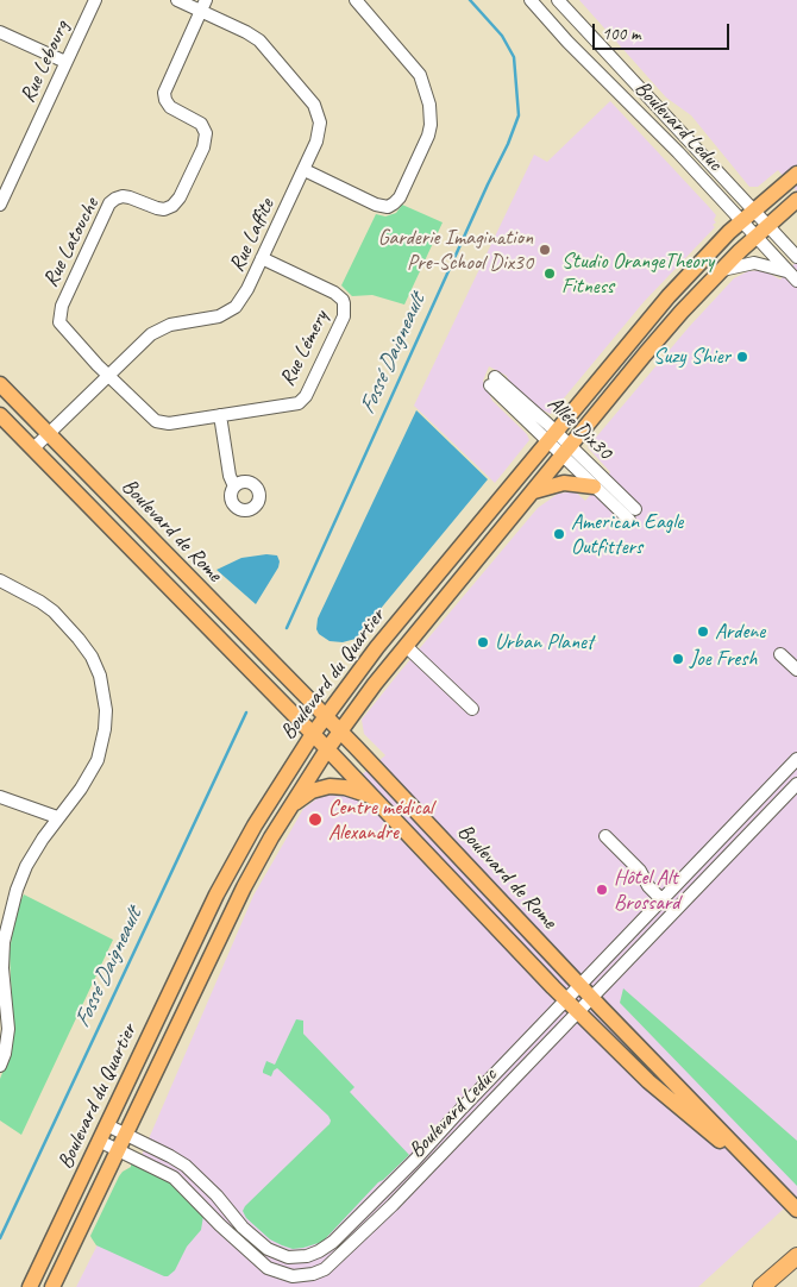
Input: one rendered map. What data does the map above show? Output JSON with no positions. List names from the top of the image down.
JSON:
{
  "streets": {
    "main road": ["Boulevard de Rome", "Boulevard du Quartier"],
    "street": [
      "Rue Lebourg",
      "Boulevard Leduc",
      "Rue Laffite",
      "Rue Latouche",
      "Rue Lémery",
      "Allée Dix30"
    ]
  },
  "crossings": [
    ["Boulevard Leduc", "Boulevard de Rome"],
    ["Boulevard Leduc", "Boulevard du Quartier"],
    ["Rue Laffite", "Rue Latouche"],
    ["Rue Laffite", "Rue Lémery"],
    ["Rue Laffite", "Boulevard de Rome"],
    ["Rue Latouche", "Rue Lémery"],
    ["Allée Dix30", "Boulevard du Quartier"],
    ["Boulevard de Rome", "Boulevard du Quartier"]
  ],
  "water": ["Fossé Daigneault"],
  "places": [
    "Garderie Imagination Pre-School Dix30",
    "Studio OrangeTheory Fitness",
    "Suzy Shier",
    "American Eagle Outfitters",
    "Ardene",
    "Urban Planet",
    "Joe Fresh",
    "Centre médical Alexandre",
    "Hôtel Alt Brossard"
  ],
  "scale_bar": "100 m"
}
